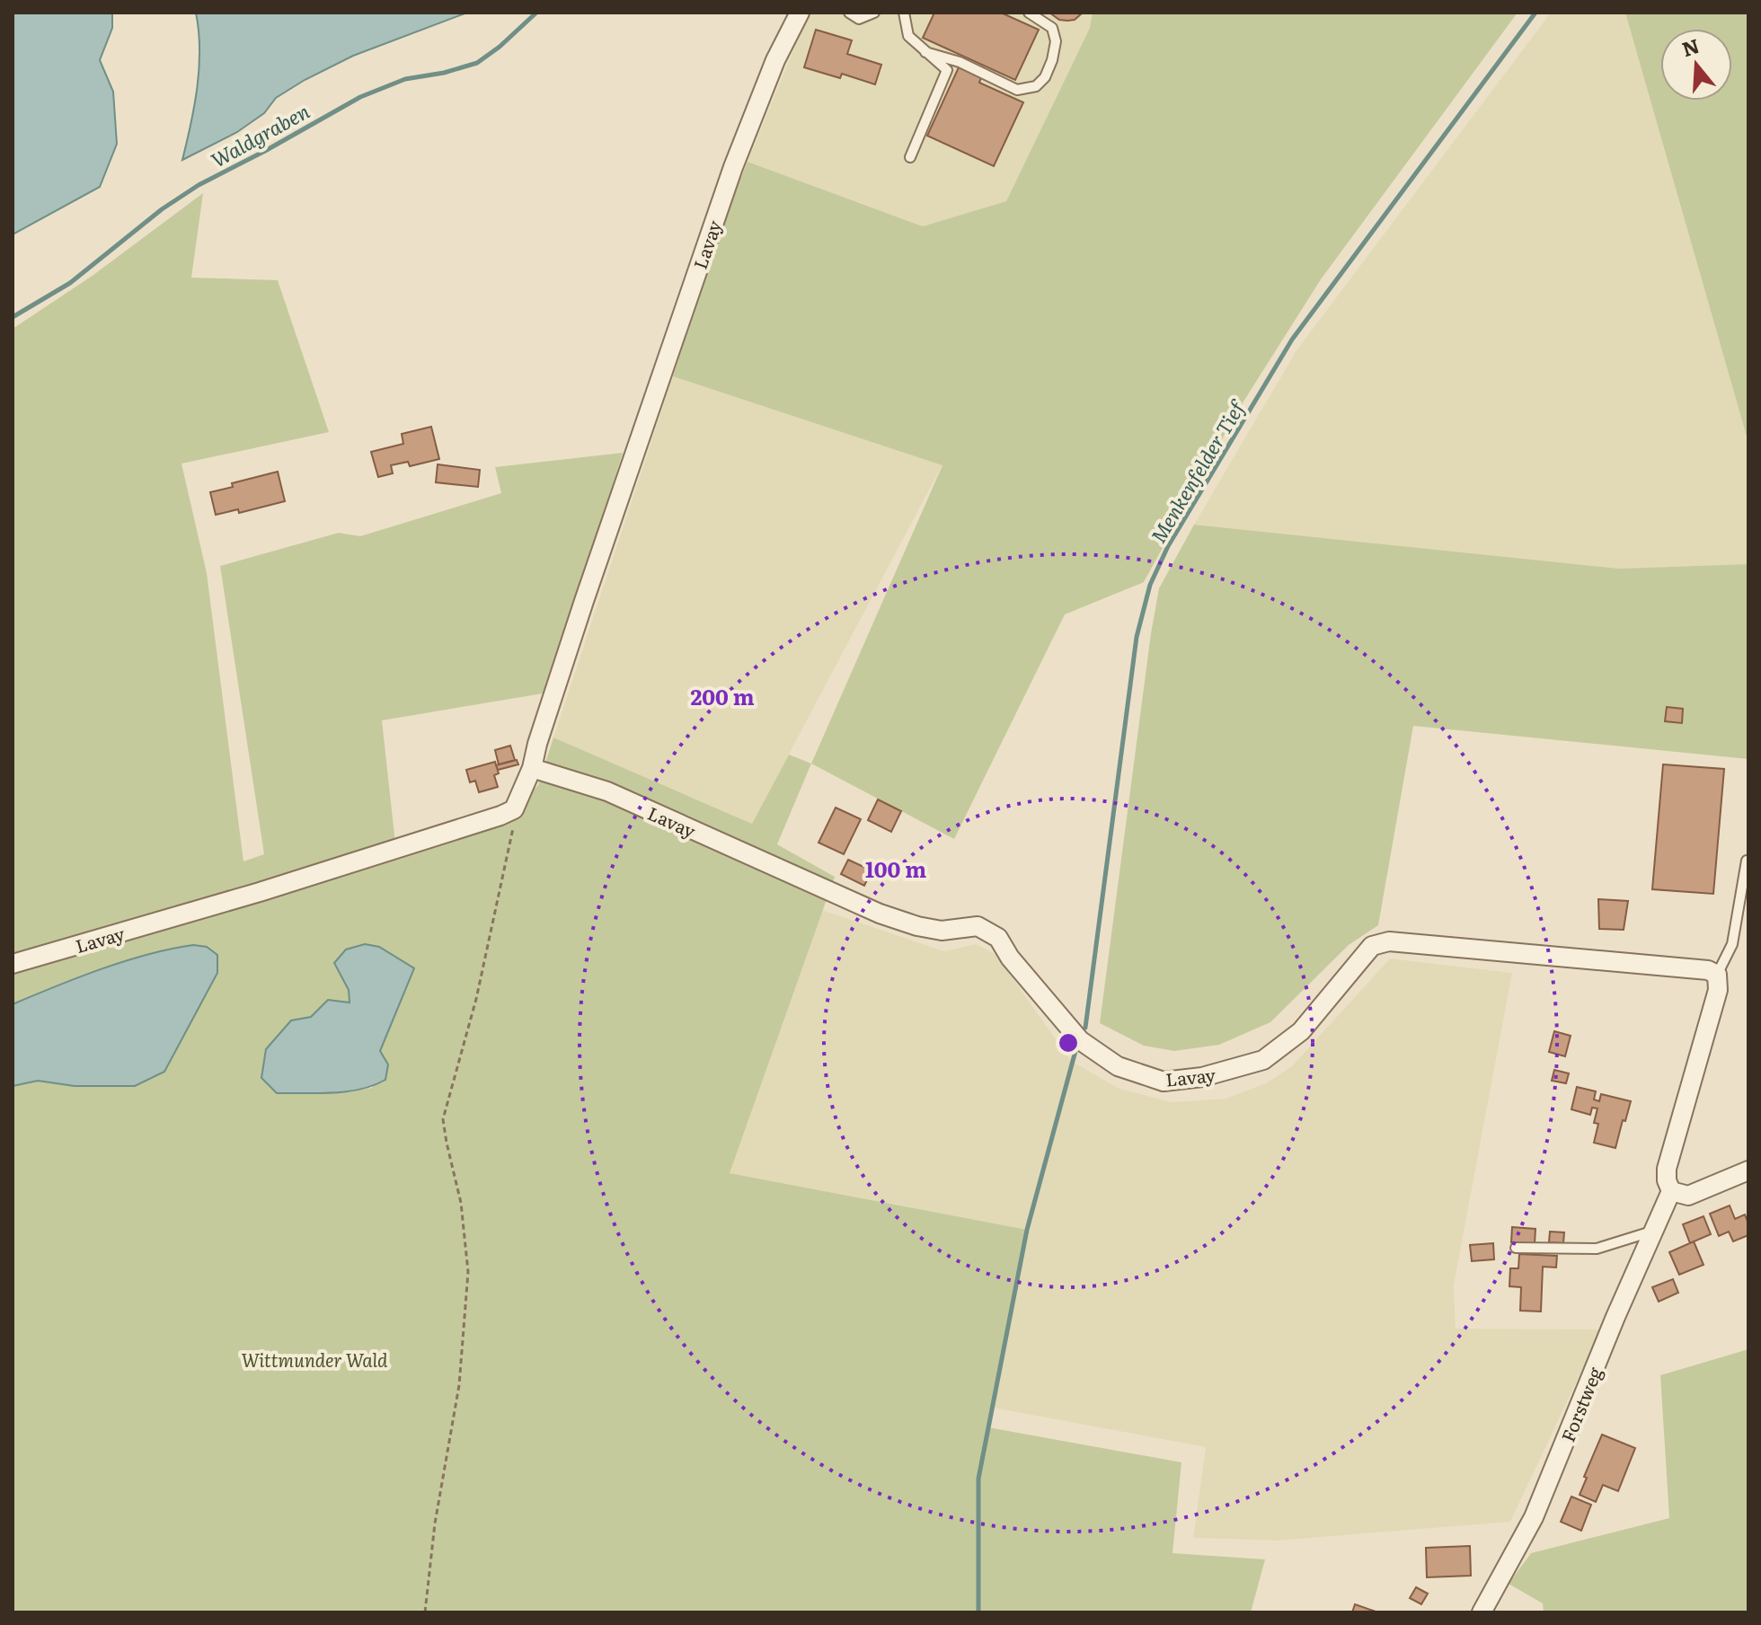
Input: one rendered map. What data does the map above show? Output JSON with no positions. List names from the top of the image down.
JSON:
{
  "streets": {
    "street": ["Lavay", "Forstweg"]
  },
  "crossings": [
    ["Lavay", "Forstweg"]
  ],
  "water": ["Waldgraben", "Menkenfelder Tief"],
  "parks": ["Wittmunder Wald"],
  "north": "top",
  "rings": ["200 m", "100 m"]
}
